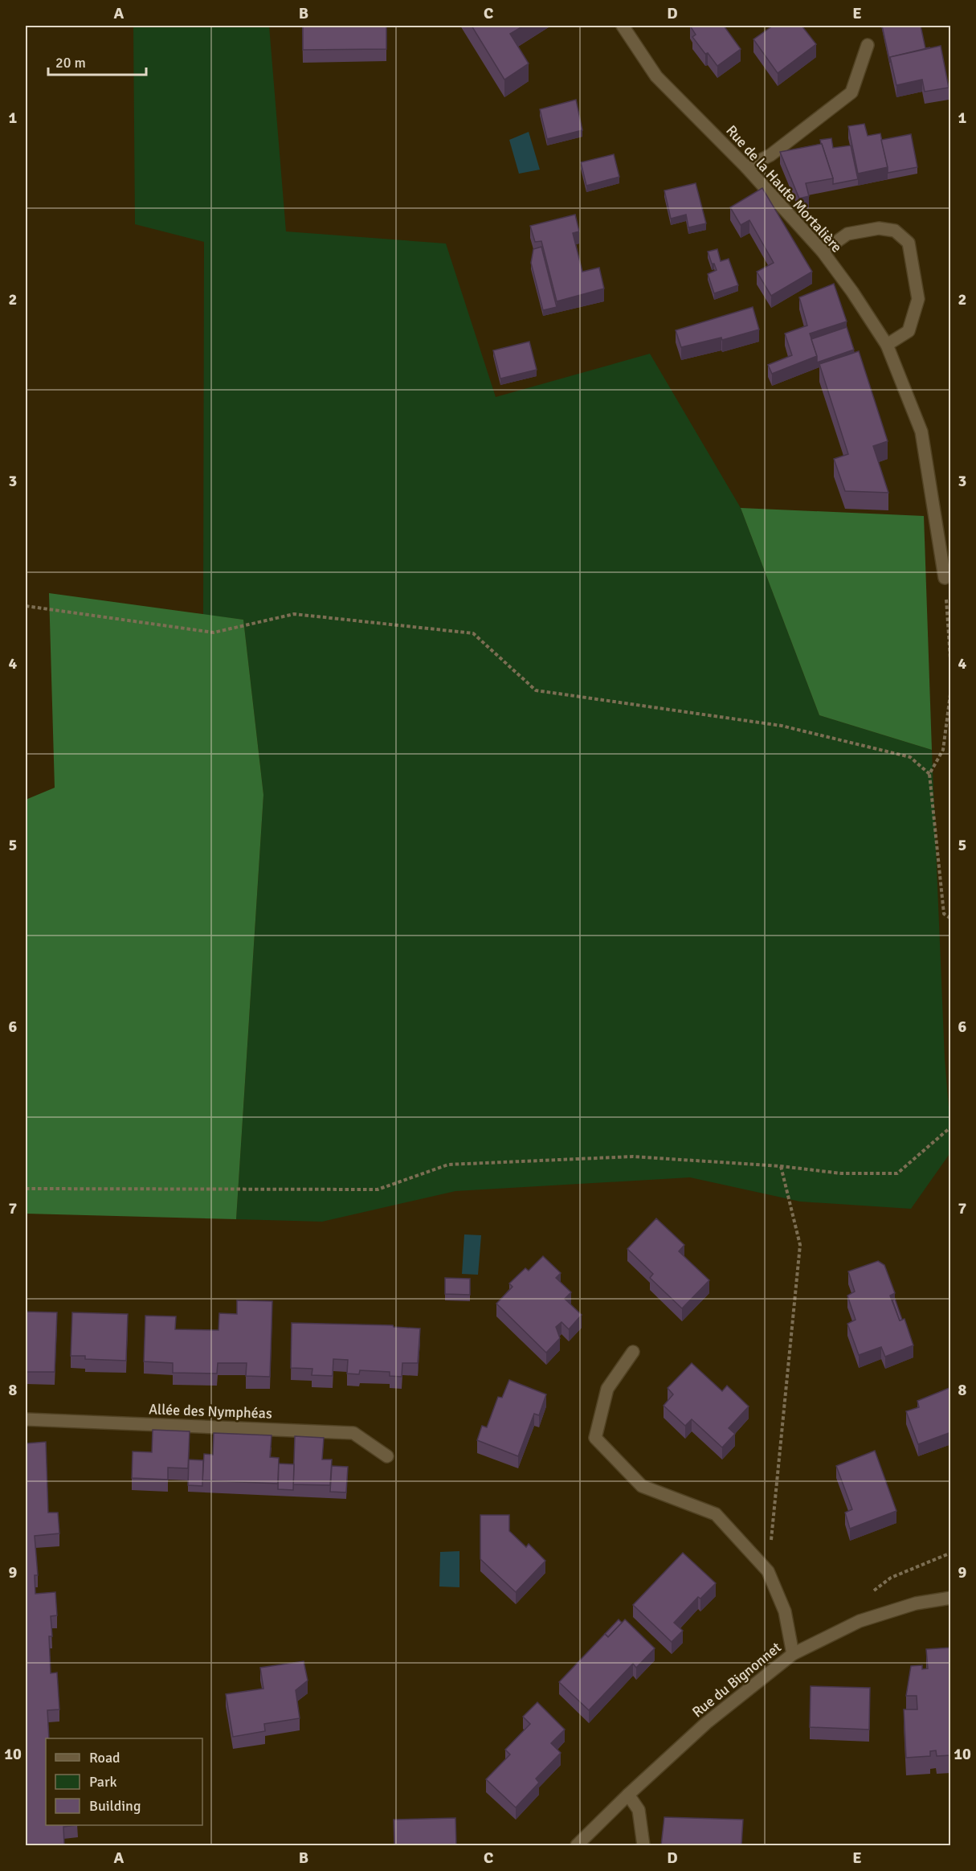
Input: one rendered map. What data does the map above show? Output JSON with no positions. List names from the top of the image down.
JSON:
{
  "streets": {
    "street": ["Rue de la Haute Mortalière", "Allée des Nymphéas", "Rue du Bignonnet"]
  },
  "legend": ["Road", "Park", "Building"],
  "scale_bar": "20 m",
  "grid": {
    "columns": [
      "A",
      "B",
      "C",
      "D",
      "E"
    ],
    "rows": [
      "1",
      "2",
      "3",
      "4",
      "5",
      "6",
      "7",
      "8",
      "9",
      "10"
    ]
  }
}
